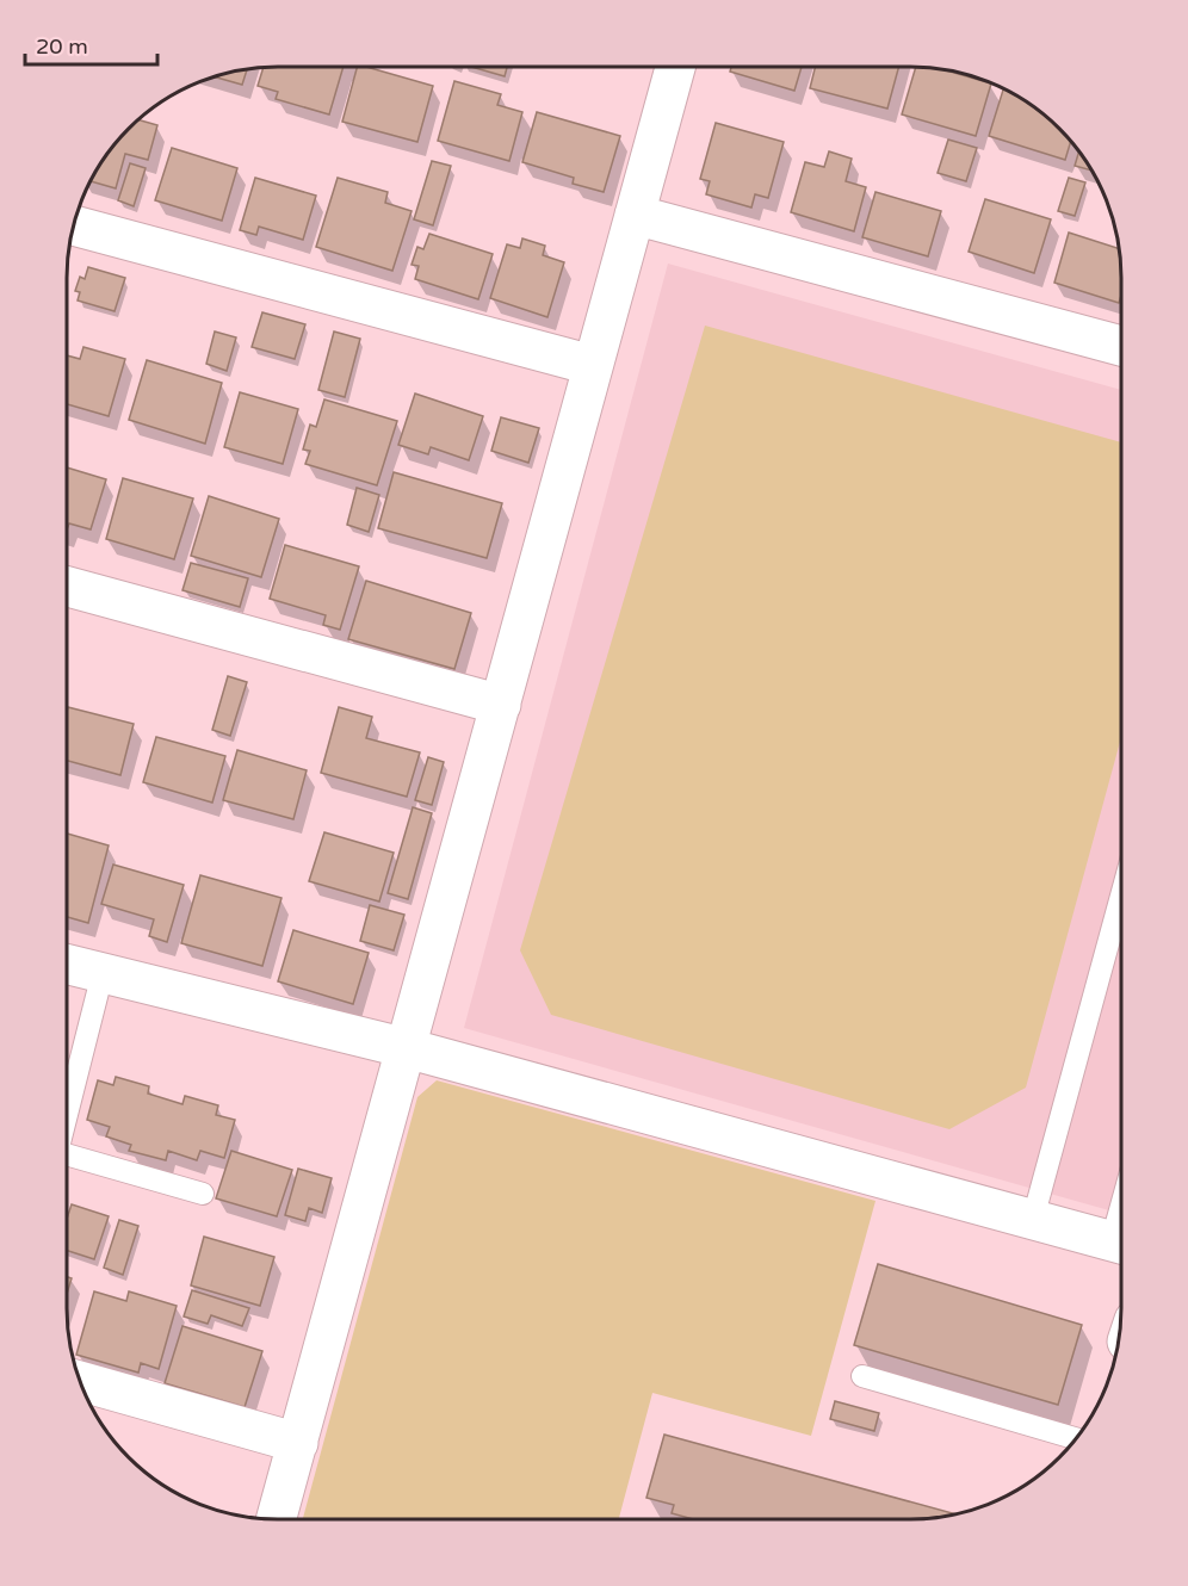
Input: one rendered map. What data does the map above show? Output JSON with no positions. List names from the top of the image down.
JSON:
{
  "scale_bar": "20 m"
}
